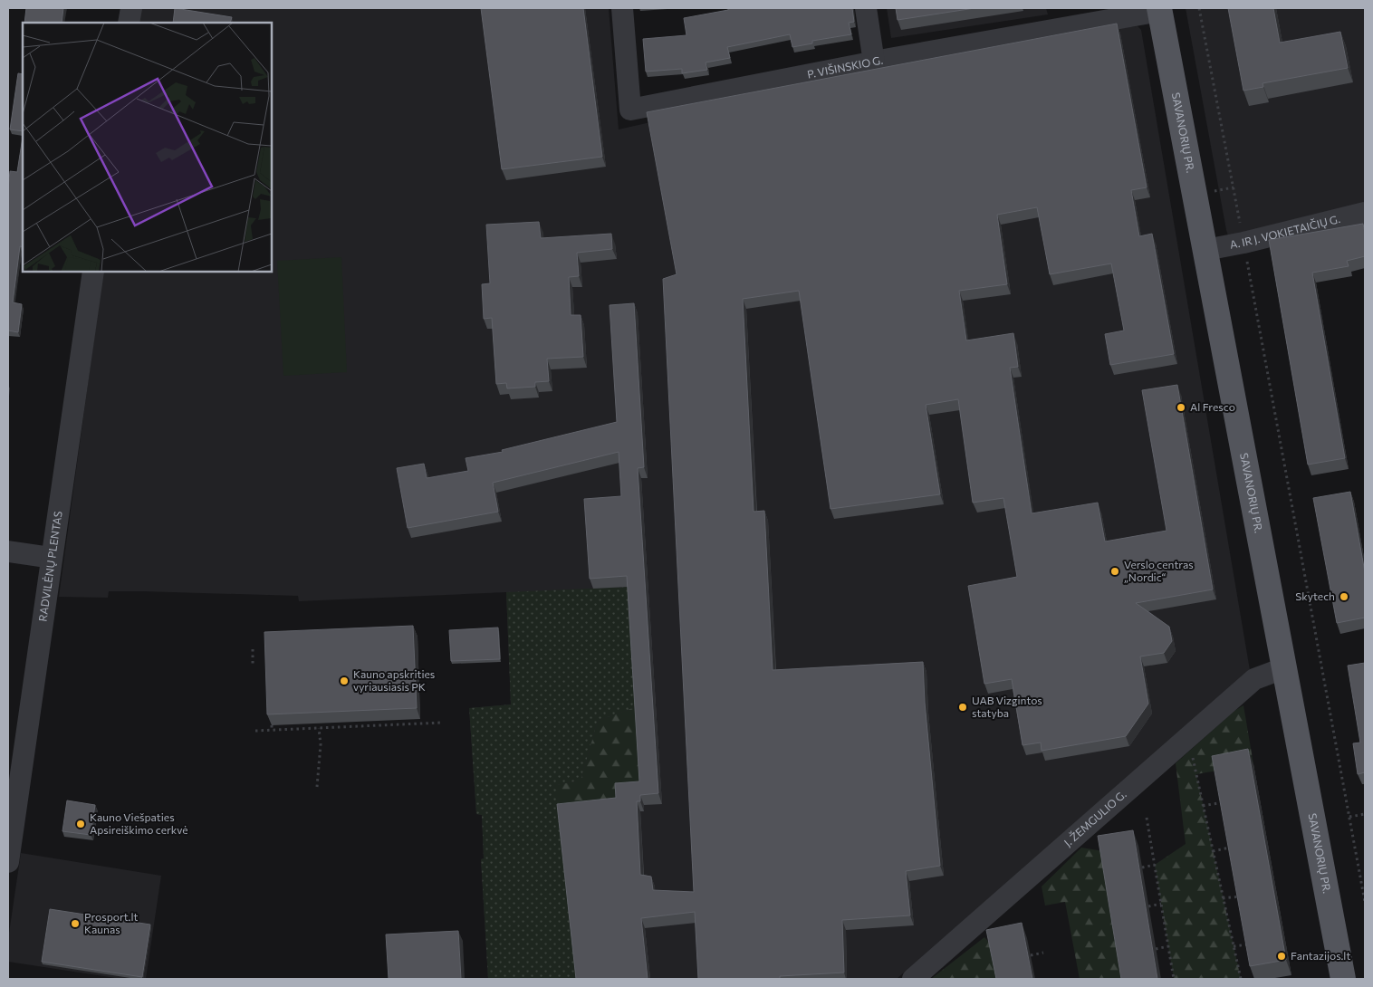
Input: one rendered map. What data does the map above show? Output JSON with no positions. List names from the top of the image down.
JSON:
{
  "streets": {
    "main road": ["SAVANORIŲ PR."],
    "street": [
      "P. VIŠINSKIO G.",
      "A. IR J. VOKIETAIČIŲ G.",
      "RADVILĖNŲ PLENTAS",
      "J. ŽEMGULIO G."
    ]
  },
  "crossings": [
    ["P. VIŠINSKIO G.", "SAVANORIŲ PR."],
    ["SAVANORIŲ PR.", "A. IR J. VOKIETAIČIŲ G."],
    ["SAVANORIŲ PR.", "J. ŽEMGULIO G."]
  ],
  "places": [
    "Al Fresco",
    "Verslo centras „Nordic“",
    "Skytech",
    "Kauno apskrities vyriausiasis PK",
    "UAB Vizgintos statyba",
    "Kauno Viešpaties Apsireiškimo cerkvė",
    "Prosport.lt Kaunas",
    "Fantazijos.lt"
  ]
}
